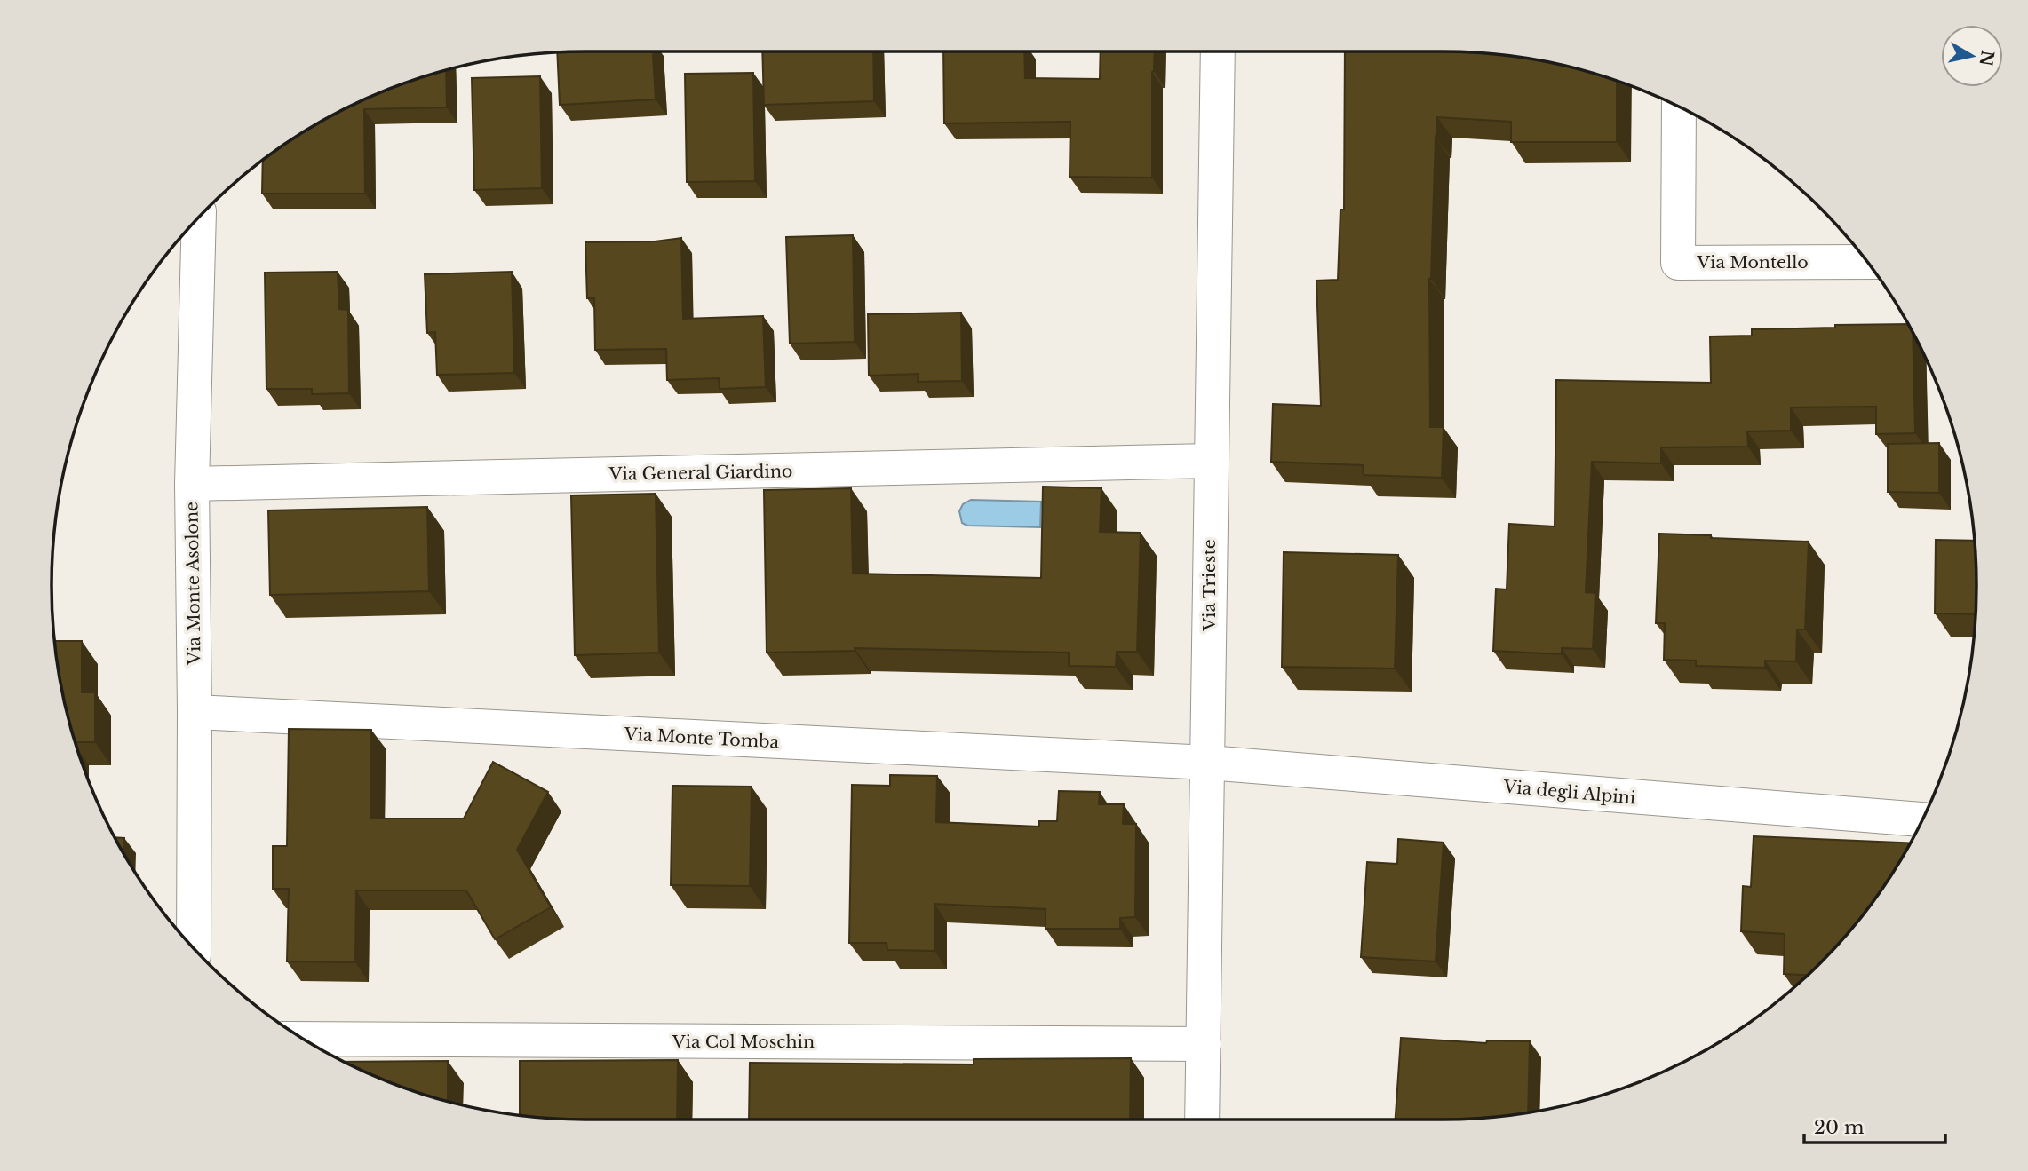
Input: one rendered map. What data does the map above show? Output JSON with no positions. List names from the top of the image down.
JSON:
{
  "streets": {
    "street": [
      "Via Montello",
      "Via General Giardino",
      "Via Monte Asolone",
      "Via Trieste",
      "Via Monte Tomba",
      "Via degli Alpini",
      "Via Col Moschin"
    ]
  },
  "crossings": [
    ["Via General Giardino", "Via Monte Asolone"],
    ["Via General Giardino", "Via Trieste"],
    ["Via Monte Asolone", "Via Monte Tomba"],
    ["Via Trieste", "Via Monte Tomba"],
    ["Via Trieste", "Via degli Alpini"],
    ["Via Trieste", "Via Col Moschin"],
    ["Via Monte Tomba", "Via degli Alpini"]
  ],
  "scale_bar": "20 m",
  "north": "right"
}
